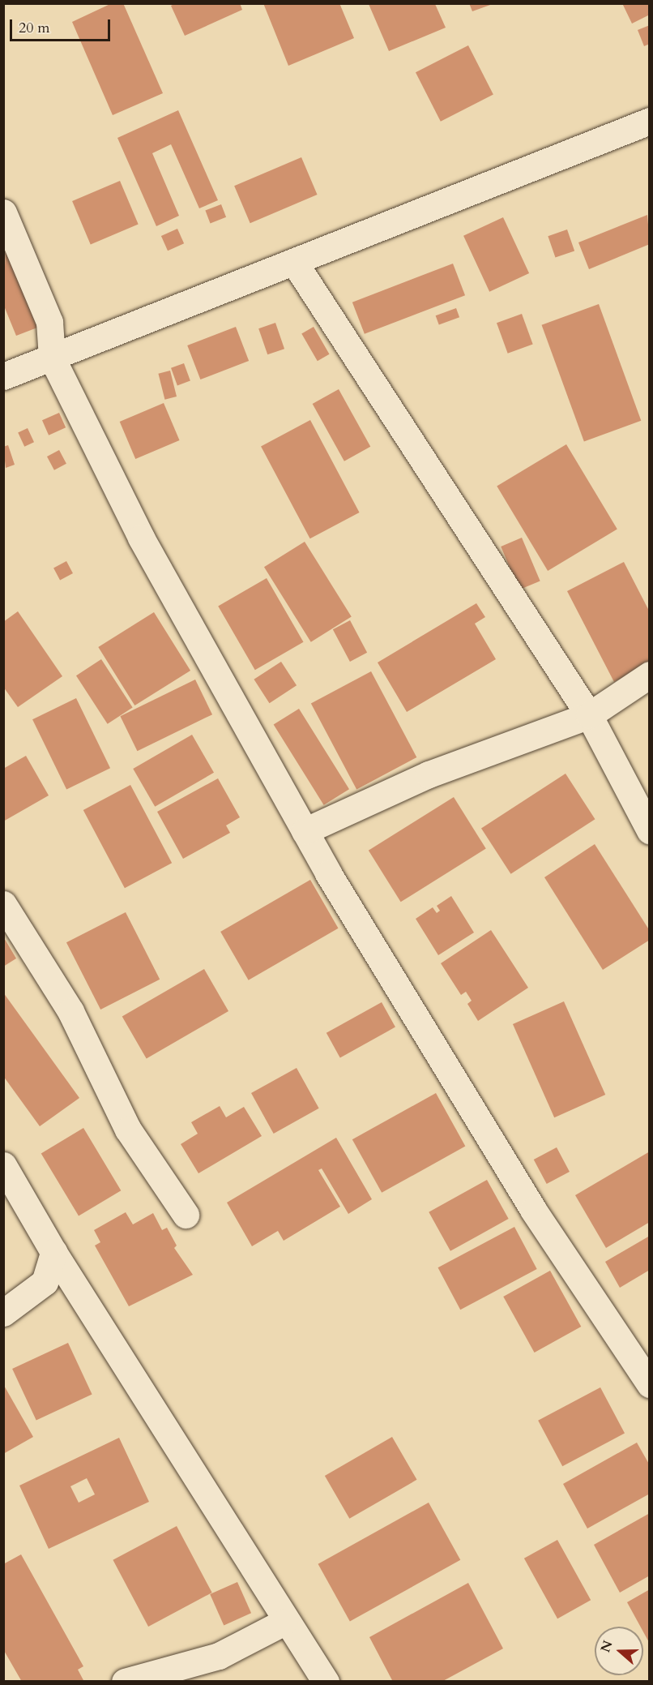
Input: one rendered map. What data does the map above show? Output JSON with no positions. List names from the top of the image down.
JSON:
{
  "scale_bar": "20 m",
  "north": "left"
}
